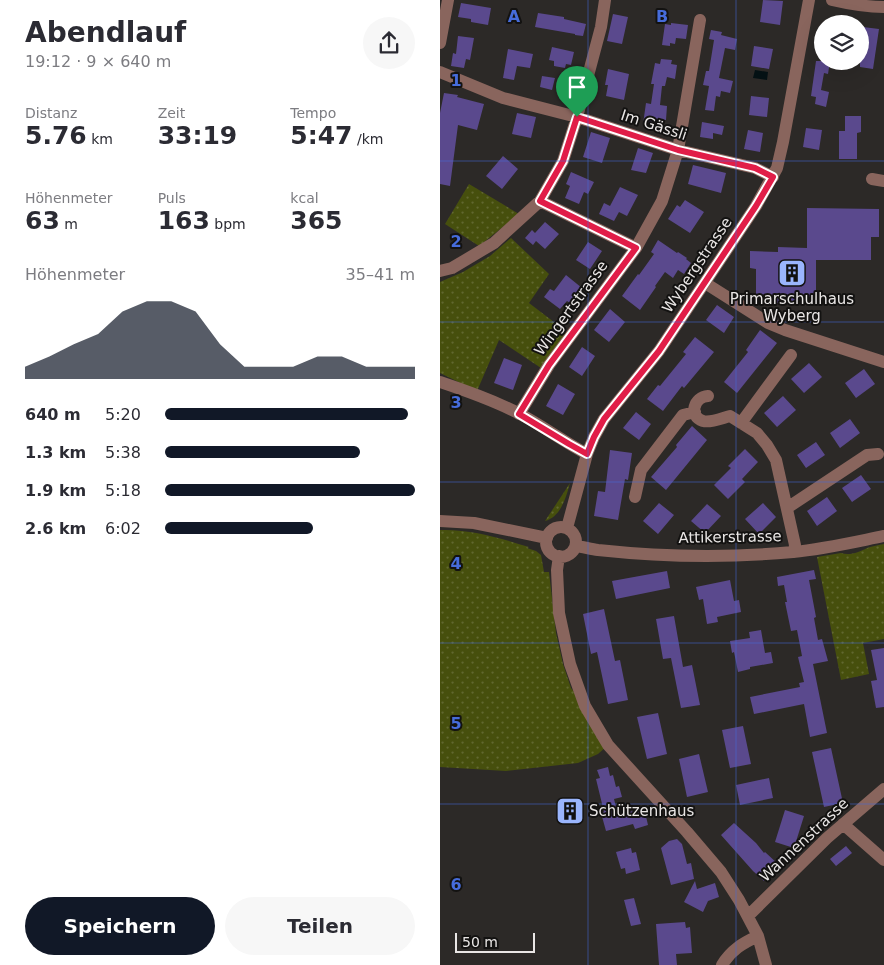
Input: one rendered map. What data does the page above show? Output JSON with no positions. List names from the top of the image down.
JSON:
{
  "streets": {
    "street": [
      "Im Gässli",
      "Wybergstrasse",
      "Wingertstrasse",
      "Attikerstrasse",
      "Wannenstrasse"
    ]
  },
  "crossings": [
    ["Im Gässli", "Wybergstrasse"],
    ["Im Gässli", "Wingertstrasse"],
    ["Wybergstrasse", "Attikerstrasse"]
  ],
  "places": {
    "building": ["Primarschulhaus Wyberg", "Schützenhaus"]
  },
  "scale_bar": "50 m",
  "page": {
    "heading": ["Abendlauf", "19:12 · 9 × 640 m"],
    "stats": [
      ["Distanz", "5.76 km"],
      ["Zeit", "33:19"],
      ["Tempo", "5:47 /km"],
      ["Höhenmeter", "63 m"],
      ["Puls", "163 bpm"],
      ["kcal", "365"]
    ],
    "chart": ["Höhenmeter", "35–41 m"],
    "list": [
      {
        "name": "640 m",
        "note": "5:20"
      },
      {
        "name": "1.3 km",
        "note": "5:38"
      },
      {
        "name": "1.9 km",
        "note": "5:18"
      },
      {
        "name": "2.6 km",
        "note": "6:02"
      }
    ],
    "buttons": ["Speichern", "Teilen"],
    "scale": "50 m"
  },
  "grid": {
    "columns": ["A", "B"],
    "rows": [
      "1",
      "2",
      "3",
      "4",
      "5",
      "6"
    ]
  }
}
